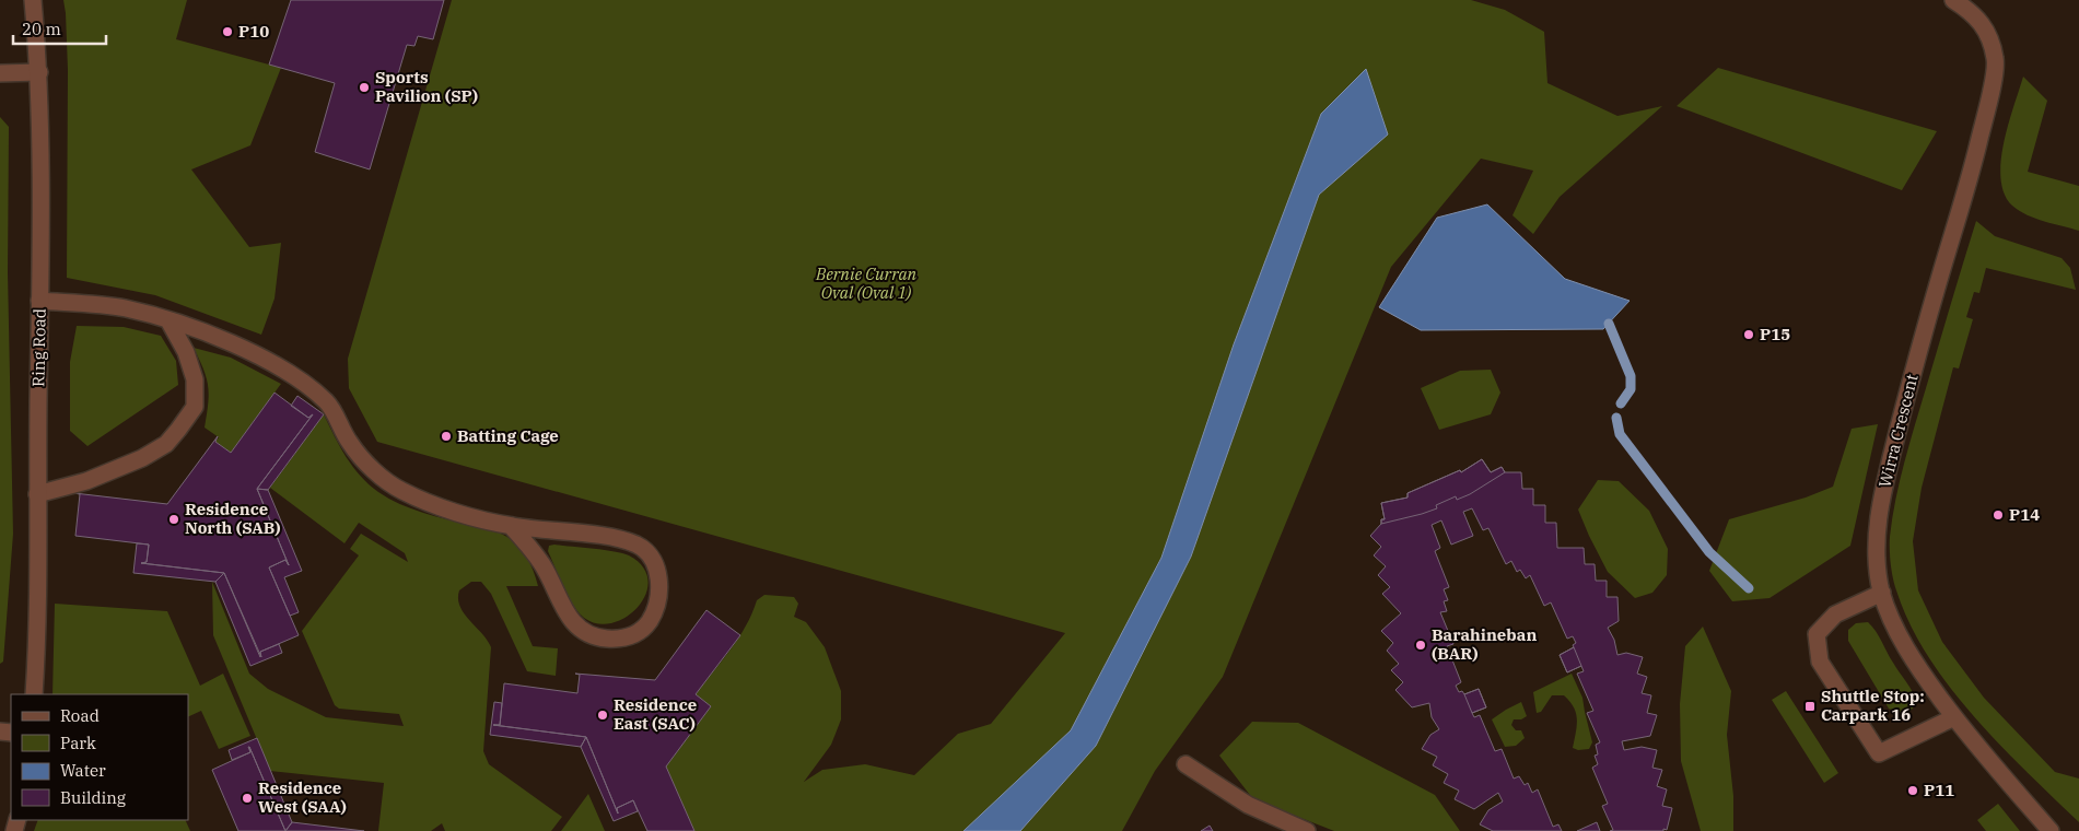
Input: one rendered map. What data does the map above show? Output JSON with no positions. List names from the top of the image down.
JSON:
{
  "streets": {
    "street": ["Ring Road", "Wirra Crescent"]
  },
  "parks": ["Bernie Curran Oval (Oval 1)"],
  "places": {
    "other": [
      "P10",
      "Sports Pavilion (SP)",
      "P15",
      "Batting Cage",
      "P14",
      "Residence North (SAB)",
      "Barahineban (BAR)",
      "Residence East (SAC)",
      "P11",
      "Residence West (SAA)"
    ],
    "transit": ["Shuttle Stop: Carpark 16"]
  },
  "legend": [
    "Road",
    "Park",
    "Water",
    "Building"
  ],
  "scale_bar": "20 m"
}
